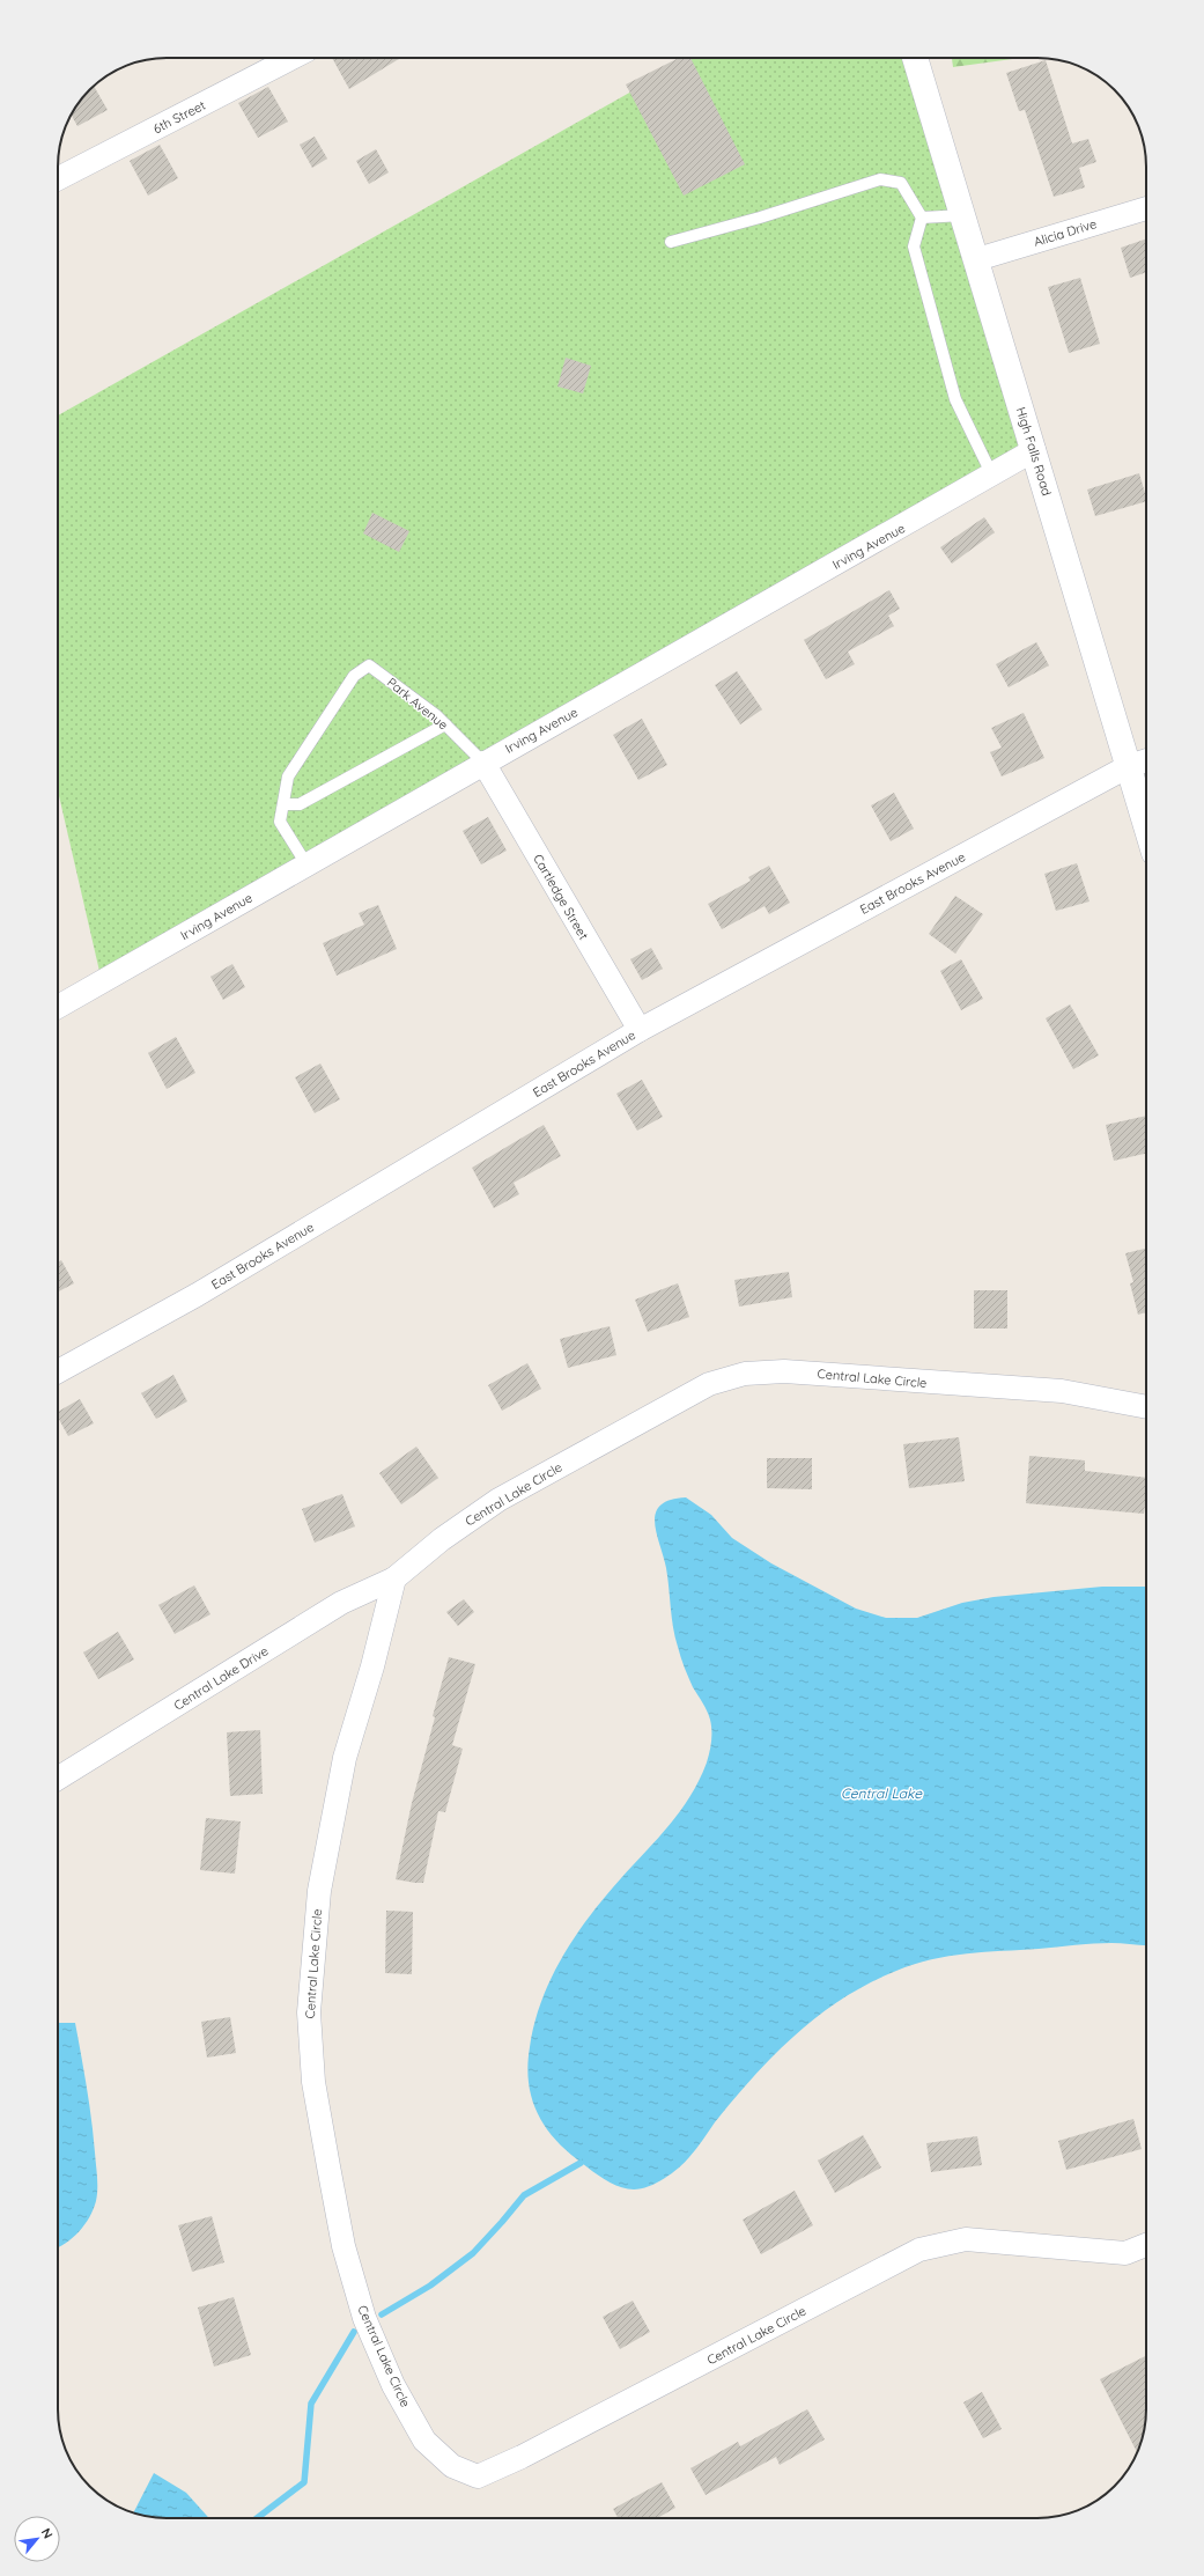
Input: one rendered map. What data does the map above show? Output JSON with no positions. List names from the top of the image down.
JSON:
{
  "streets": {
    "street": [
      "6th Street",
      "Alicia Drive",
      "High Falls Road",
      "Irving Avenue",
      "East Brooks Avenue",
      "Cartledge Street",
      "Central Lake Circle",
      "Central Lake Drive"
    ],
    "lane": ["Park Avenue"]
  },
  "crossings": [
    ["Alicia Drive", "High Falls Road"],
    ["High Falls Road", "Irving Avenue"],
    ["High Falls Road", "East Brooks Avenue"],
    ["Irving Avenue", "Park Avenue"],
    ["Irving Avenue", "Cartledge Street"],
    ["Park Avenue", "Cartledge Street"],
    ["East Brooks Avenue", "Cartledge Street"],
    ["Central Lake Circle", "Central Lake Drive"]
  ],
  "water": ["Central Lake"],
  "north": "top right"
}
